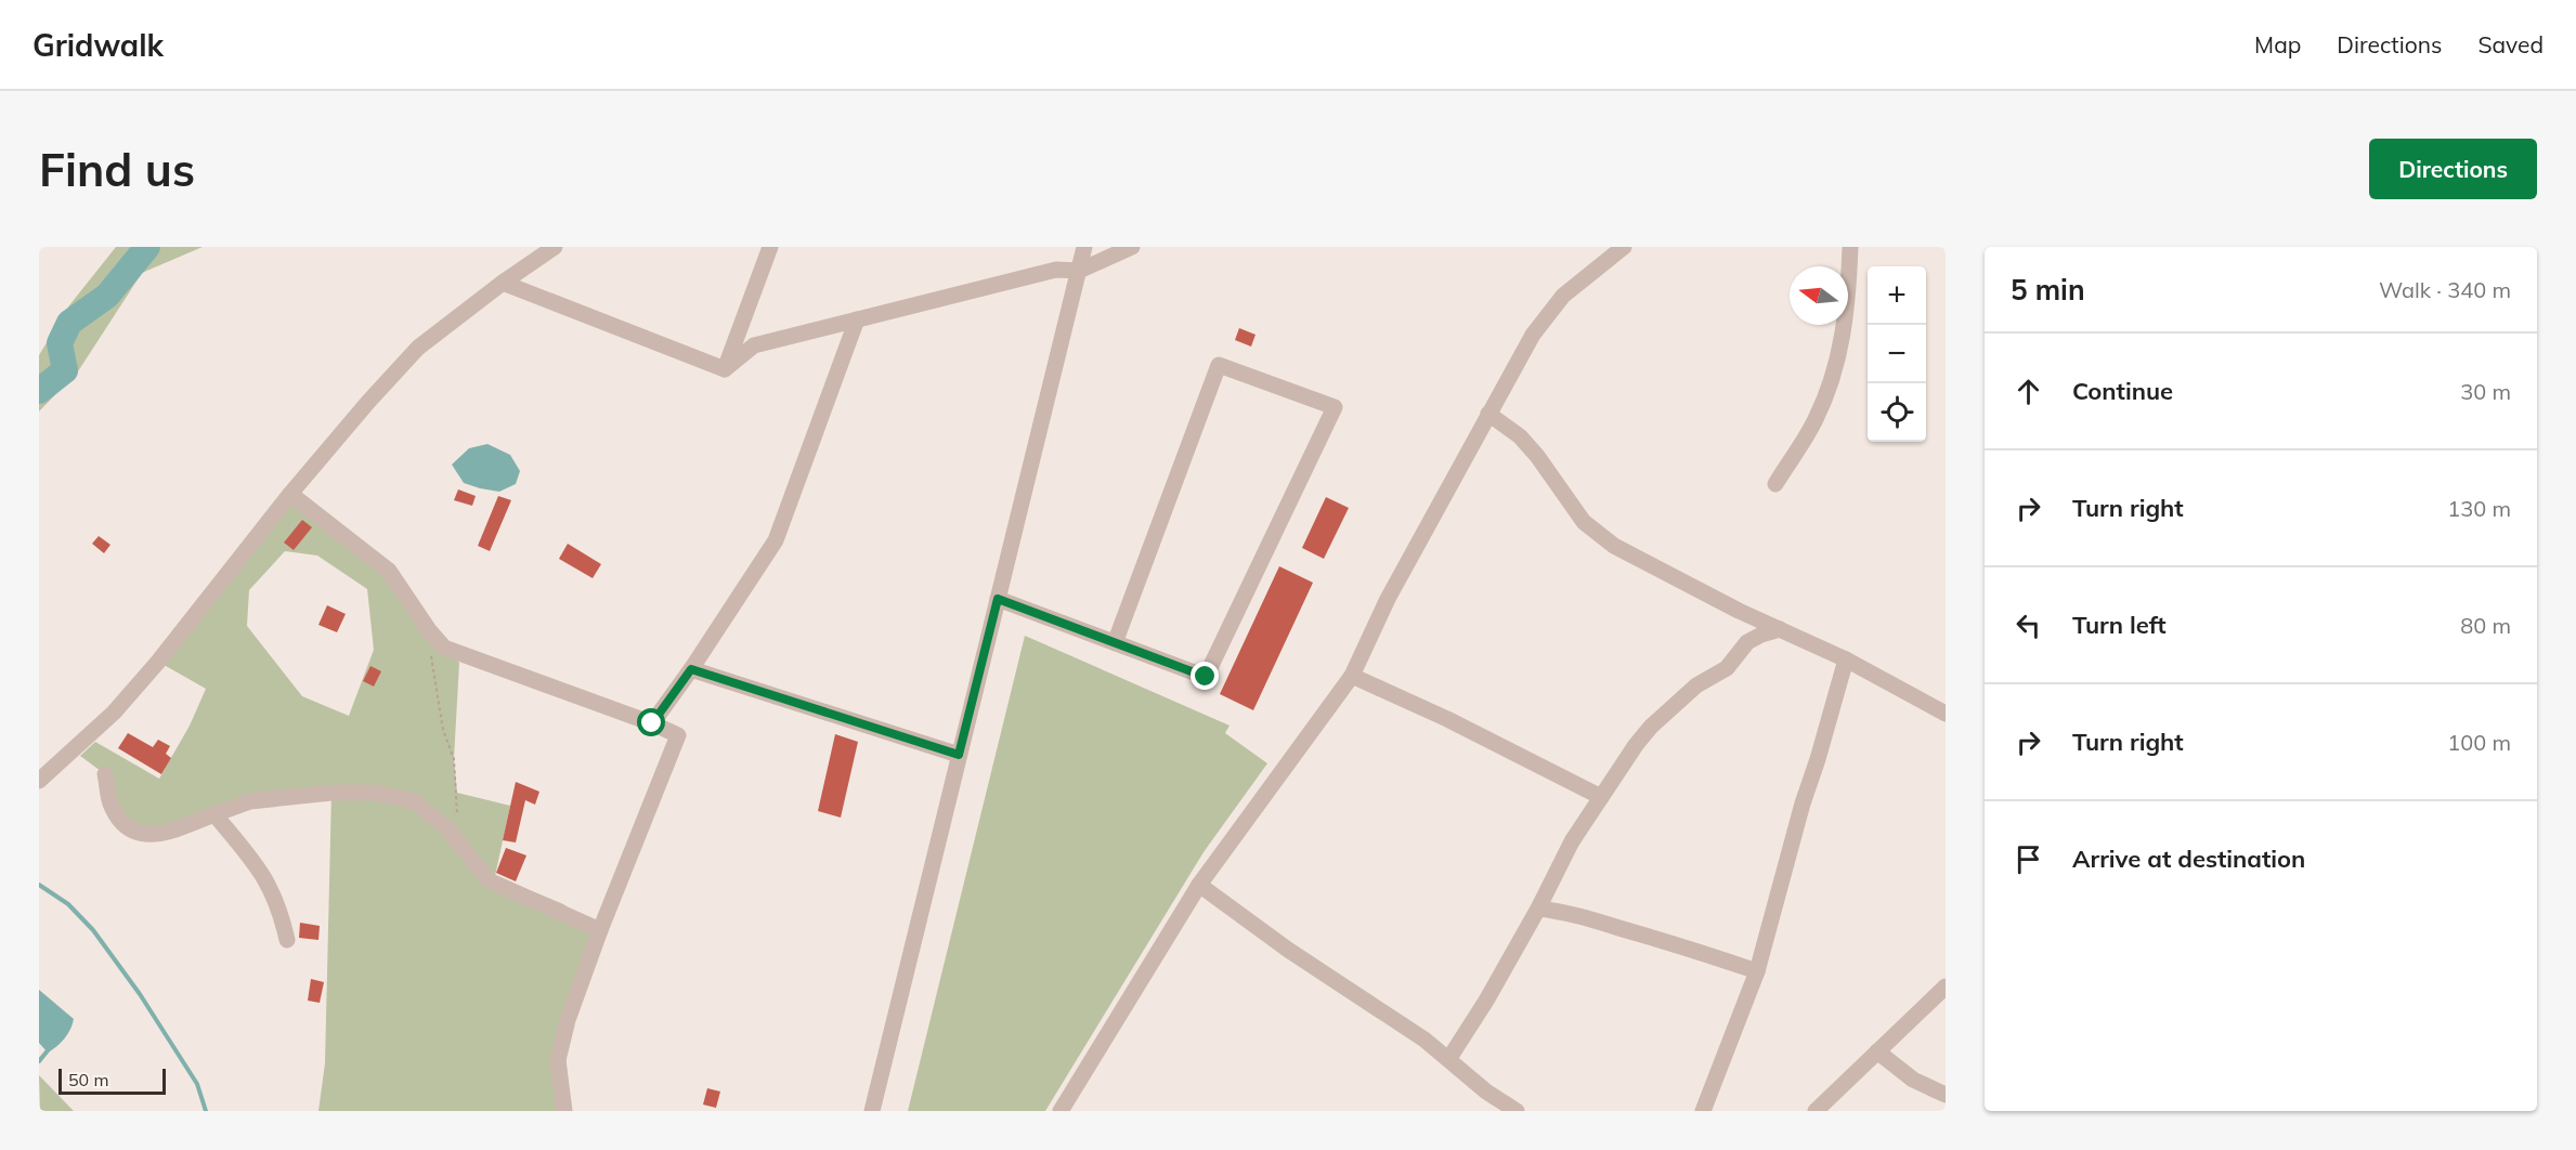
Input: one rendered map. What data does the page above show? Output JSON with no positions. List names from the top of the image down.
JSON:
{
  "scale_bar": "50 m",
  "north": "left",
  "page": {
    "header": "Gridwalk",
    "nav": ["Map", "Directions", "Saved"],
    "buttons": "Directions",
    "title": "Find us",
    "heading": ["5 min", "Walk · 340 m"],
    "map_buttons": ["+", "−"],
    "list": [
      ["Continue", "30 m"],
      ["Turn right", "130 m"],
      ["Turn left", "80 m"],
      ["Turn right", "100 m"],
      "Arrive at destination"
    ],
    "scale": "50 m"
  }
}
